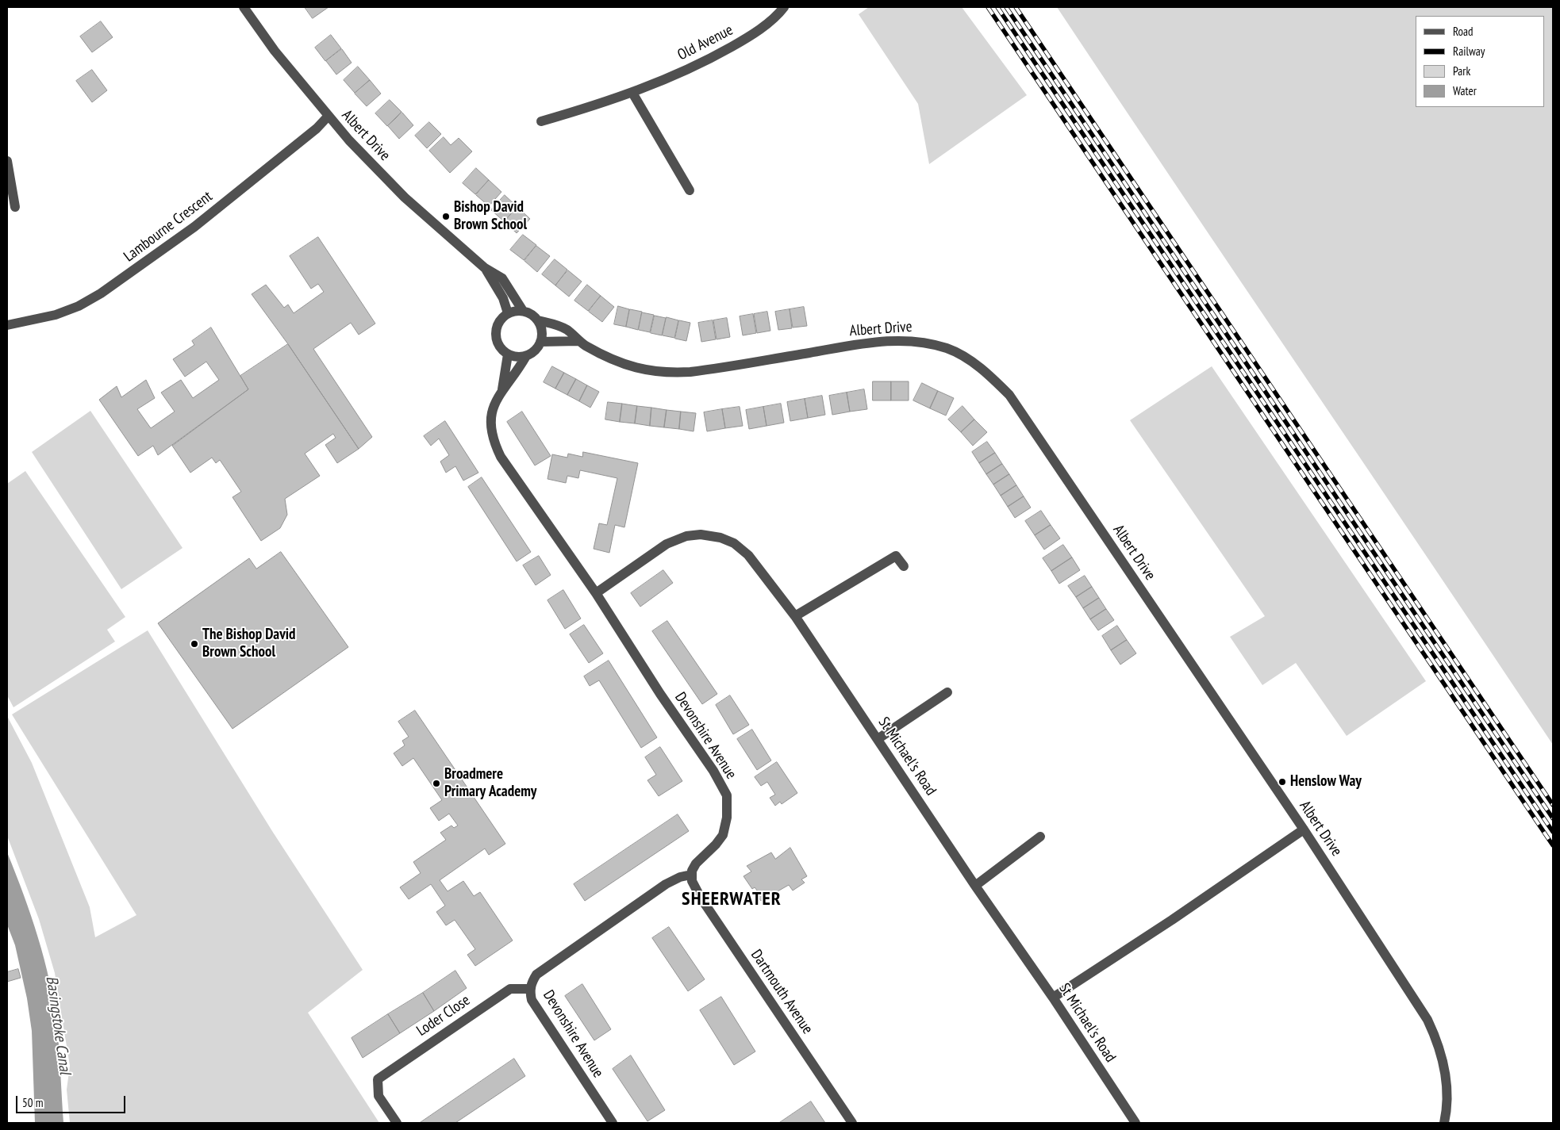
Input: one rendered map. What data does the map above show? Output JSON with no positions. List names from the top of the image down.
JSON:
{
  "streets": {
    "street": [
      "Old Avenue",
      "Albert Drive",
      "Lambourne Crescent",
      "Devonshire Avenue",
      "St Michael's Road",
      "Dartmouth Avenue",
      "Loder Close"
    ]
  },
  "crossings": [
    ["Albert Drive", "Lambourne Crescent"],
    ["Albert Drive", "Devonshire Avenue"],
    ["Devonshire Avenue", "St Michael's Road"],
    ["Devonshire Avenue", "Dartmouth Avenue"],
    ["Devonshire Avenue", "Loder Close"]
  ],
  "districts": ["SHEERWATER"],
  "water": ["Basingstoke Canal"],
  "places": [
    "Bishop David Brown School",
    "The Bishop David Brown School",
    "Henslow Way",
    "Broadmere Primary Academy"
  ],
  "legend": [
    "Road",
    "Railway",
    "Park",
    "Water"
  ],
  "scale_bar": "50 m"
}
